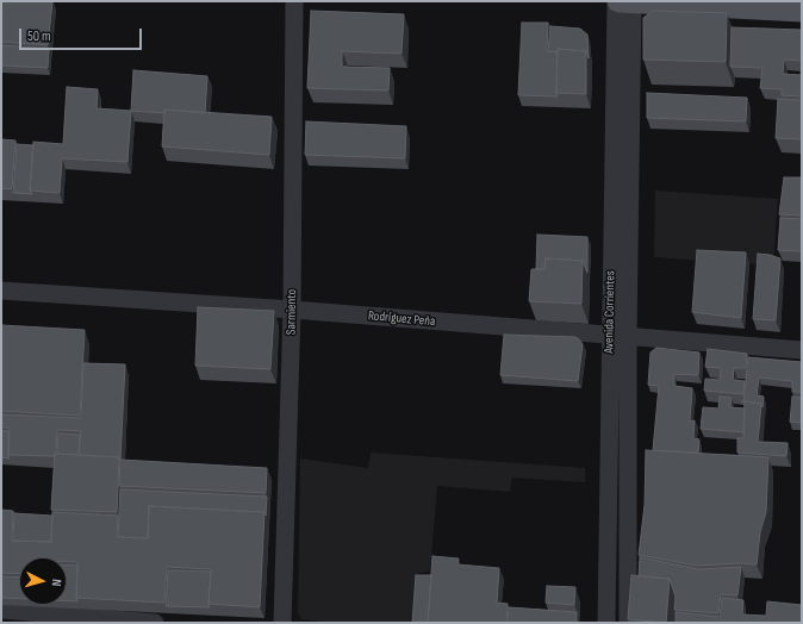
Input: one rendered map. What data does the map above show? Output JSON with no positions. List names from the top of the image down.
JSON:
{
  "streets": {
    "street": ["Sarmiento", "Avenida Corrientes", "Rodríguez Peña"]
  },
  "crossings": [
    ["Sarmiento", "Rodríguez Peña"],
    ["Avenida Corrientes", "Rodríguez Peña"]
  ],
  "scale_bar": "50 m",
  "north": "right"
}
